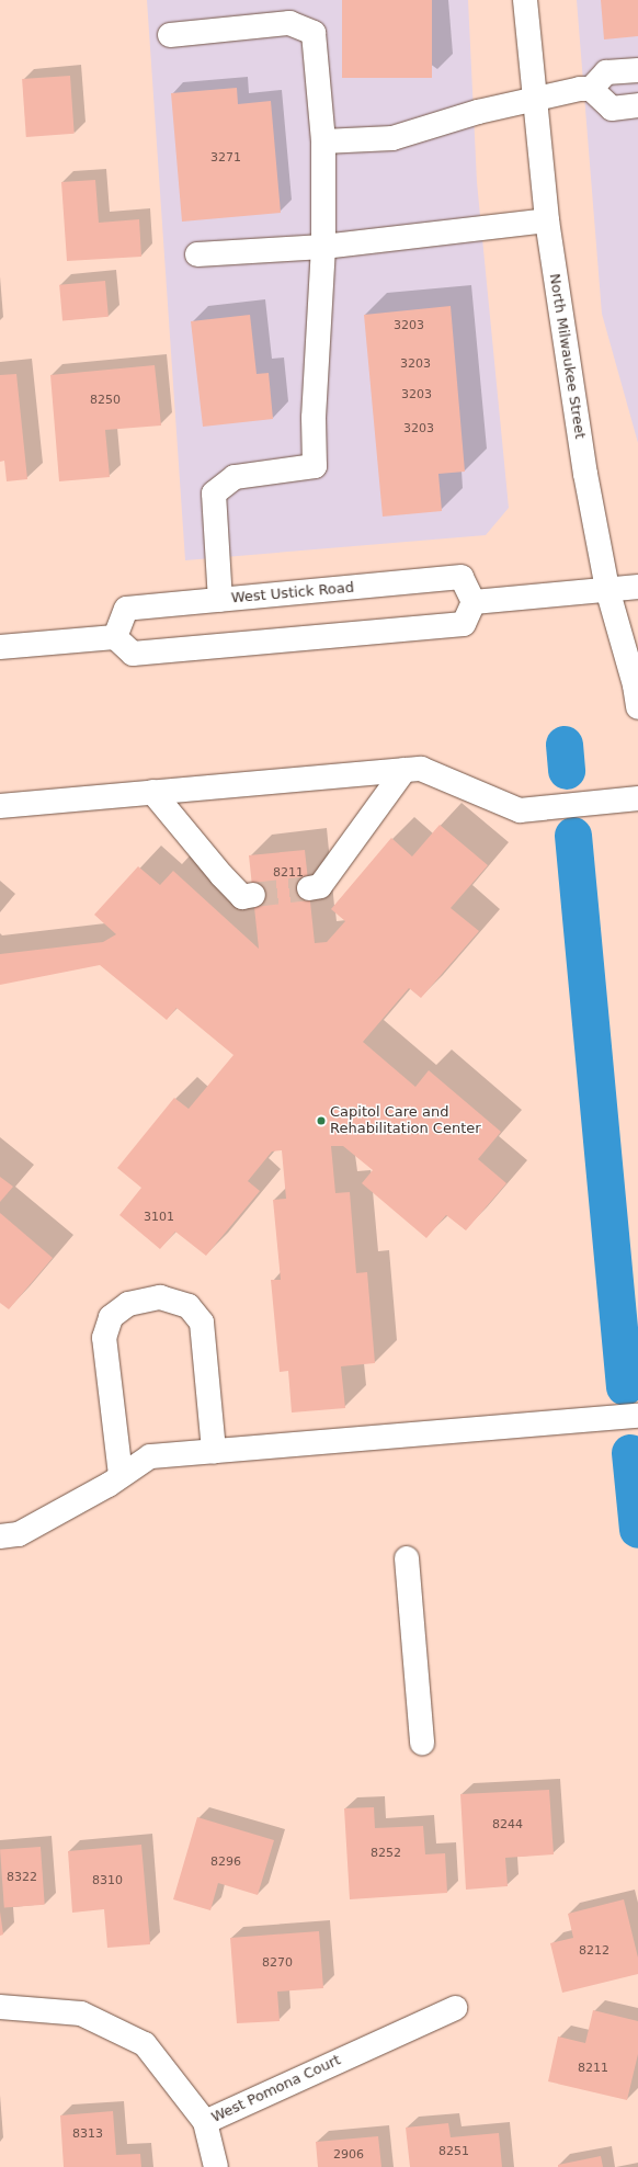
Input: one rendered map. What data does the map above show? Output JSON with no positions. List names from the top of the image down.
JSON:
{
  "streets": {
    "main road": ["North Milwaukee Street", "West Ustick Road", "West Pomona Court"]
  },
  "places": ["Capitol Care and Rehabilitation Center"],
  "house_numbers": [
    "3271",
    "3203",
    "3203",
    "3203",
    "8250",
    "3203",
    "8211",
    "3101",
    "8244",
    "8252",
    "8296",
    "8322",
    "8310",
    "8212",
    "8270",
    "8211",
    "8313",
    "8251",
    "2906"
  ]
}
